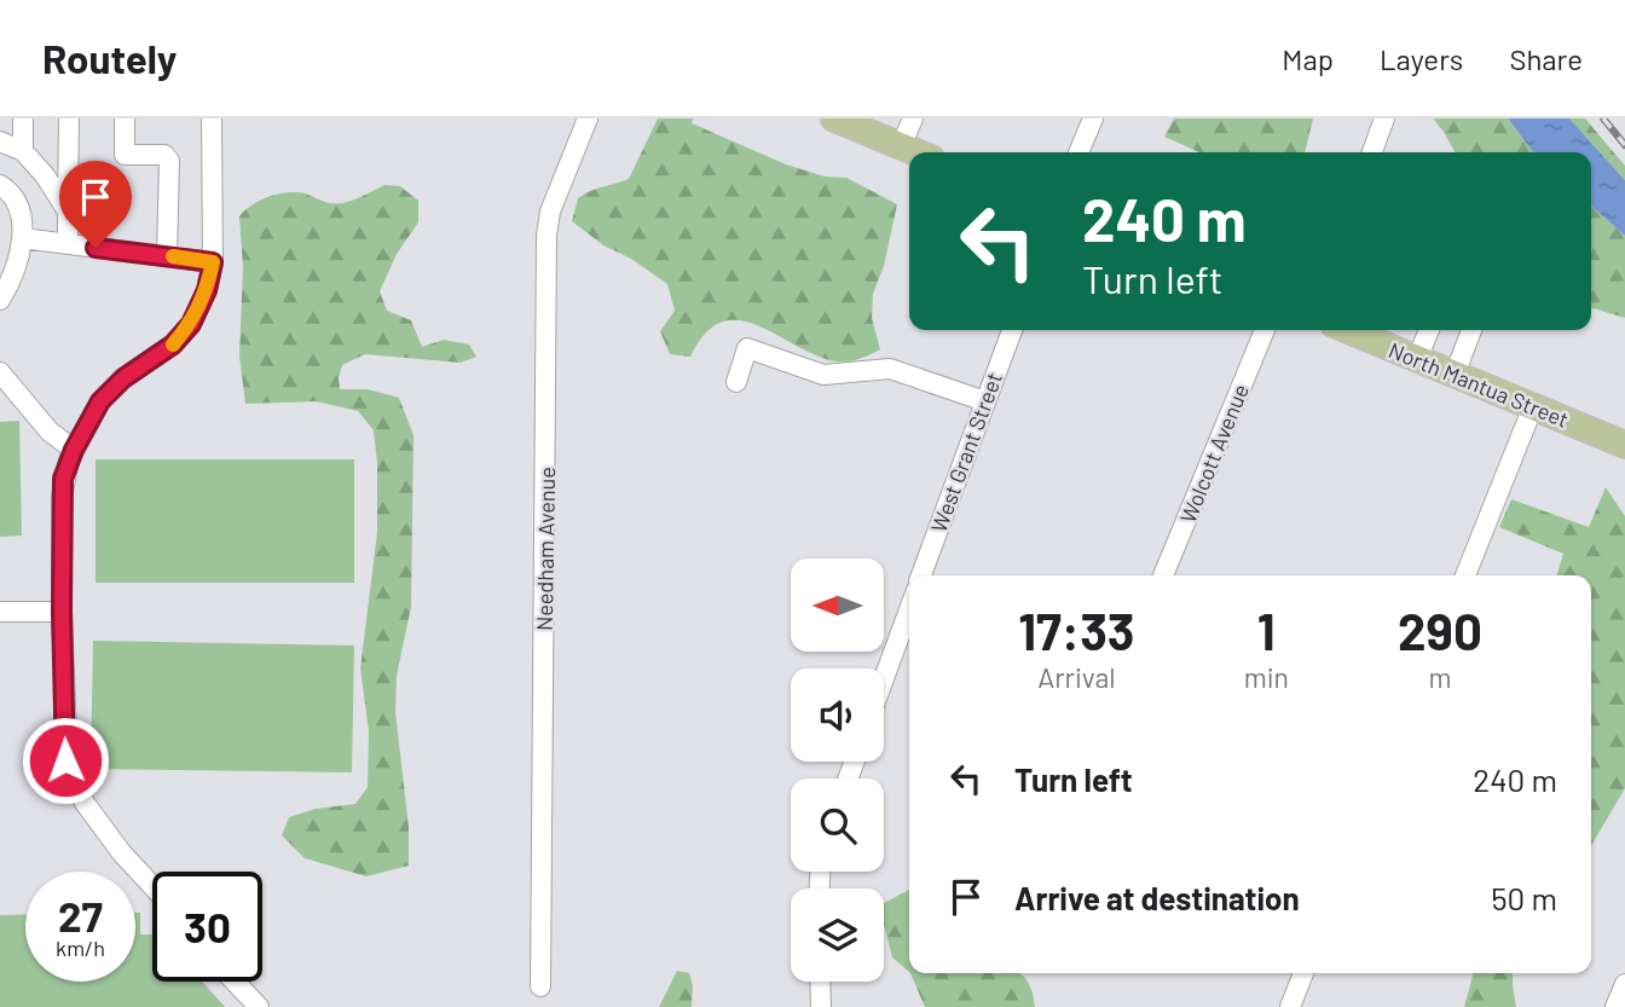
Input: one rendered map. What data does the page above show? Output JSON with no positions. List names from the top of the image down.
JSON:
{
  "streets": {
    "main road": ["North Mantua Street"],
    "street": ["West Grant Street", "Wolcott Avenue", "Needham Avenue"]
  },
  "north": "left",
  "page": {
    "header": "Routely",
    "nav": ["Map", "Layers", "Share"],
    "turn": ["240 m", "Turn left"],
    "eta": [
      "17:33",
      "Arrival",
      "1",
      "min",
      "290",
      "m"
    ],
    "list": [
      {
        "name": "Turn left",
        "value": "240 m"
      },
      {
        "name": "Arrive at destination",
        "value": "50 m"
      }
    ],
    "speed": "27 km/h",
    "limit": "30"
  }
}
